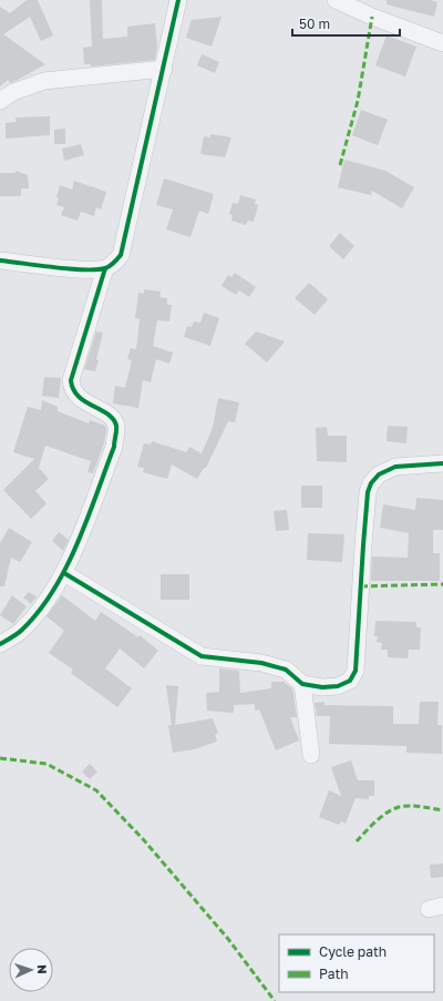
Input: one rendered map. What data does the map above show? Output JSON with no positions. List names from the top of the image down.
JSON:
{
  "legend": ["Cycle path", "Path"],
  "scale_bar": "50 m",
  "north": "right"
}
